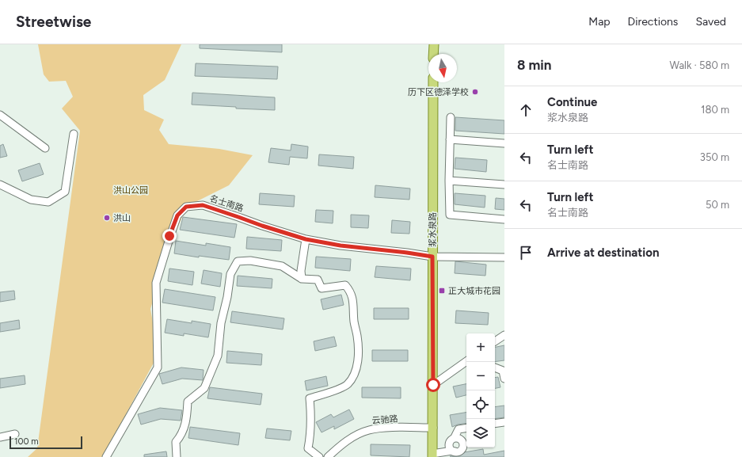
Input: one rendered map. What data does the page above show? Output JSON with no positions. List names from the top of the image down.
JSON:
{
  "streets": {
    "main road": ["浆水泉路"],
    "street": ["名士南路", "云驰路"]
  },
  "crossings": [
    ["名士南路", "浆水泉路"],
    ["浆水泉路", "云驰路"]
  ],
  "parks": ["洪山公园"],
  "places": {
    "other": ["历下区德泽学校", "洪山"],
    "transit": ["正大城市花园"]
  },
  "scale_bar": "100 m",
  "north": "bottom",
  "page": {
    "header": "Streetwise",
    "nav": ["Map", "Directions", "Saved"],
    "heading": ["8 min", "Walk · 580 m"],
    "list": [
      ["Continue", "浆水泉路", "180 m"],
      ["Turn left", "名士南路", "350 m"],
      ["Turn left", "名士南路", "50 m"],
      "Arrive at destination"
    ],
    "map_buttons": ["+", "−"],
    "scale": "100 m"
  }
}
